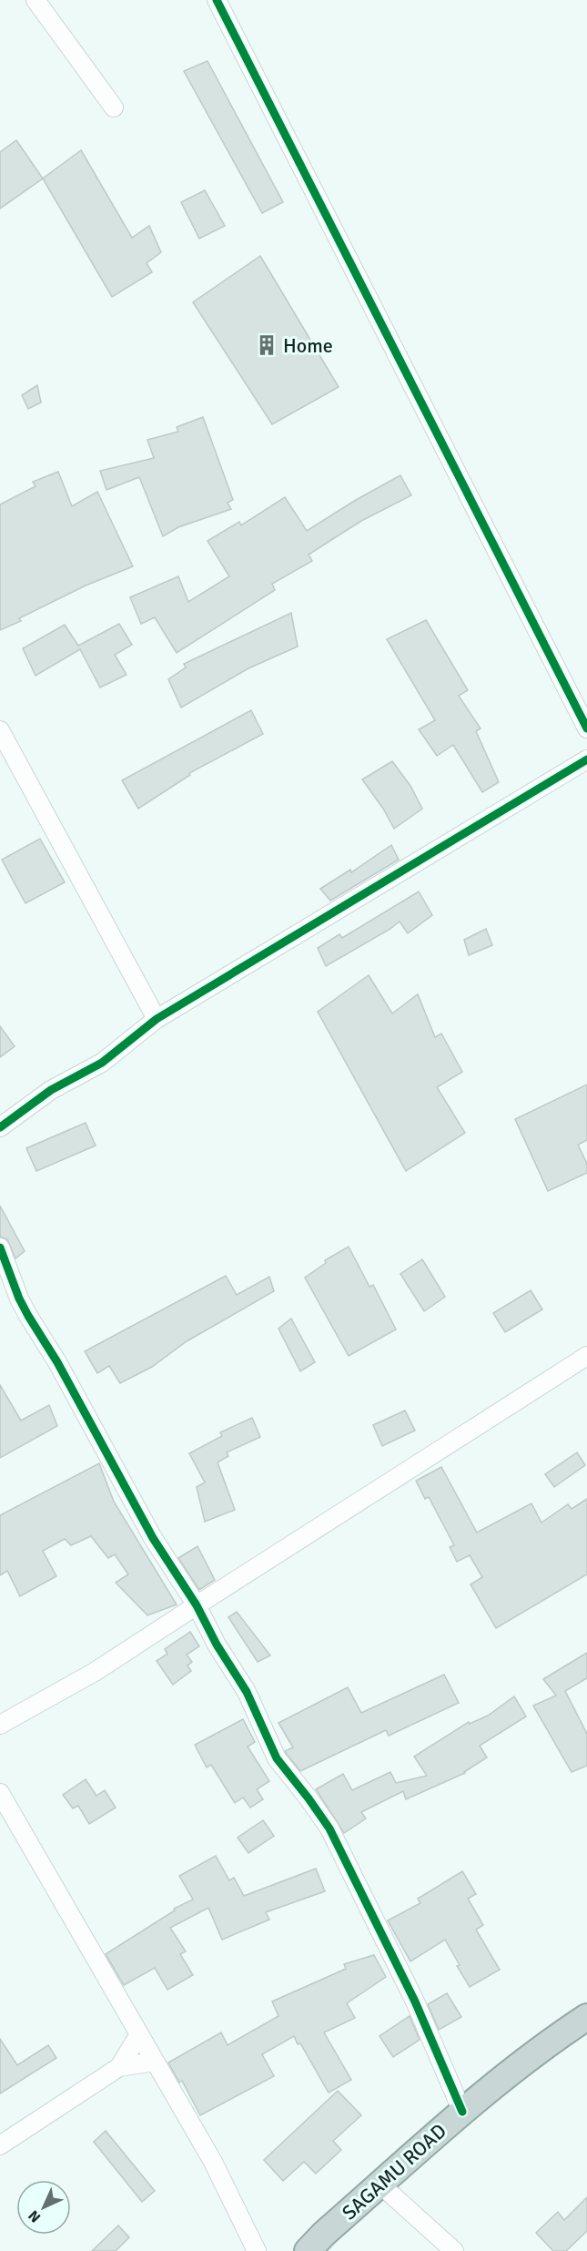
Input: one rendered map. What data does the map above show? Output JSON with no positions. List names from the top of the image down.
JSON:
{
  "streets": {
    "highway": ["SAGAMU ROAD"]
  },
  "places": {
    "building": ["Home"]
  },
  "north": "bottom left"
}
